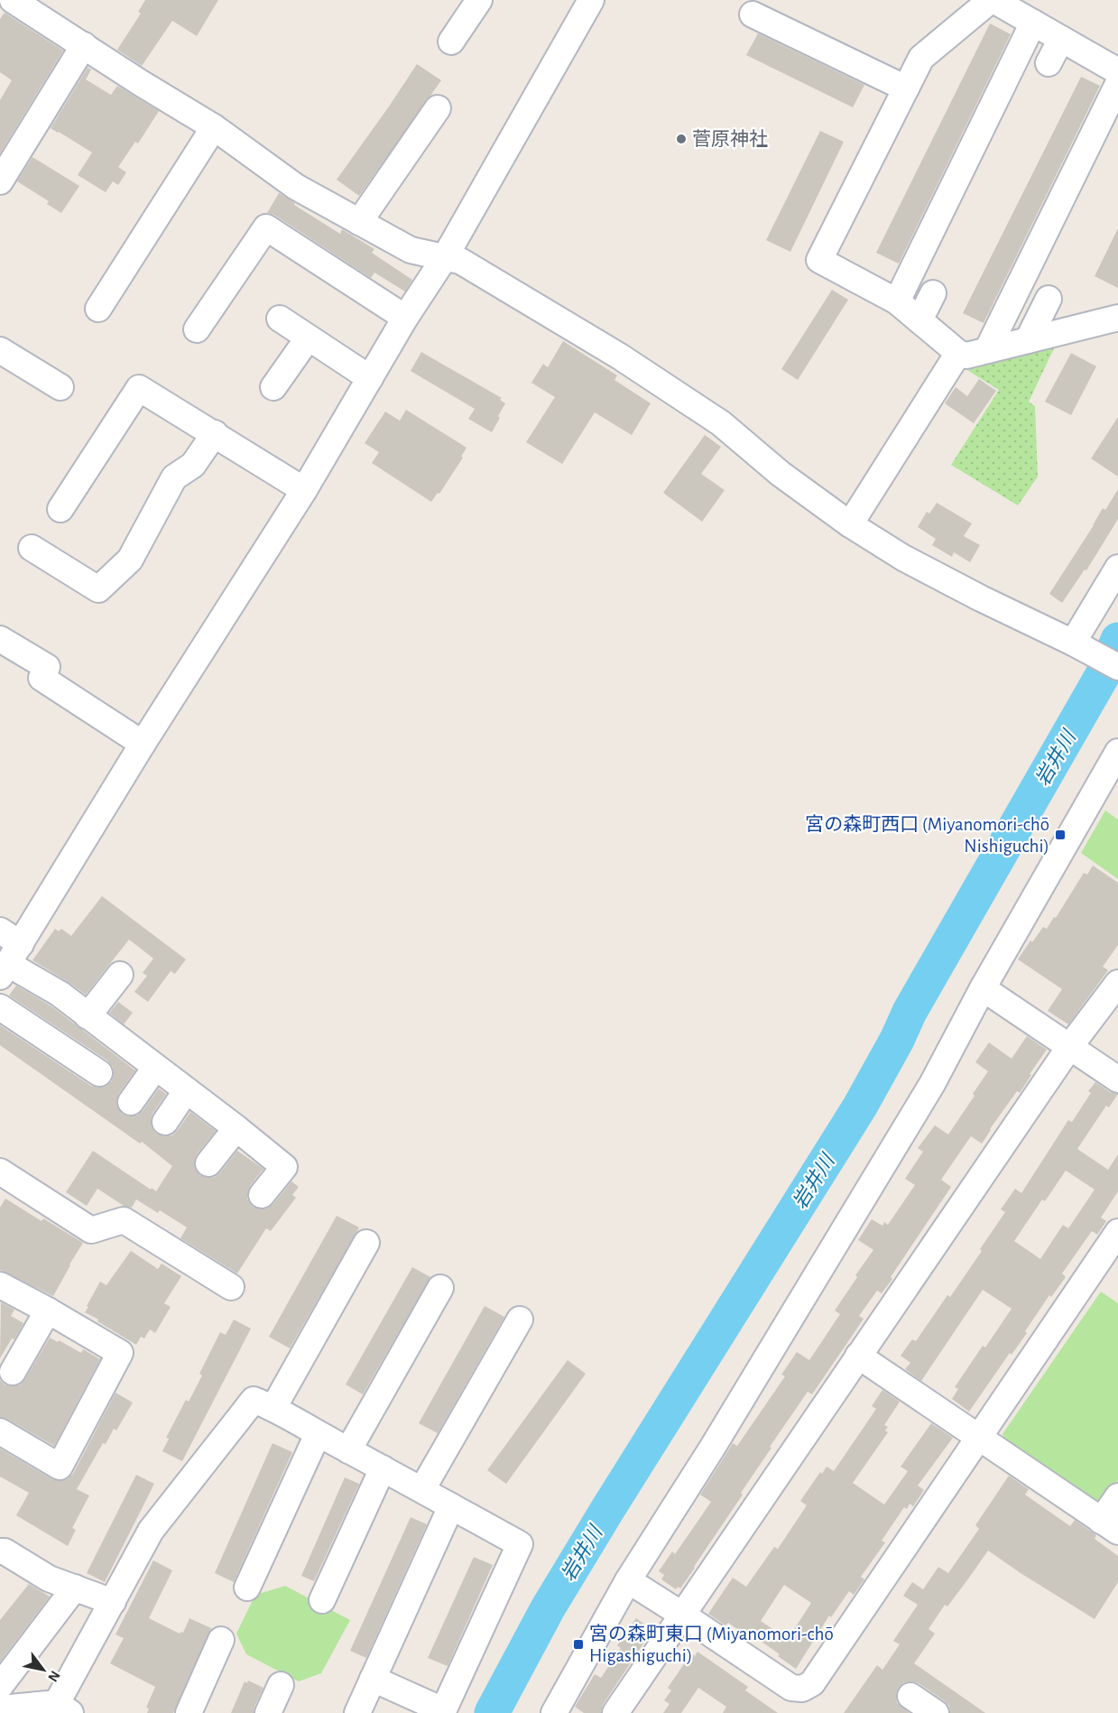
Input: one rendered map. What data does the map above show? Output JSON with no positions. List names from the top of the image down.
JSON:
{
  "water": ["岩井川"],
  "places": {
    "other": ["菅原神社"],
    "transit": ["宮の森町西口 (Miyanomori-chō Nishiguchi)", "宮の森町東口 (Miyanomori-chō Higashiguchi)"]
  },
  "north": "bottom right"
}
